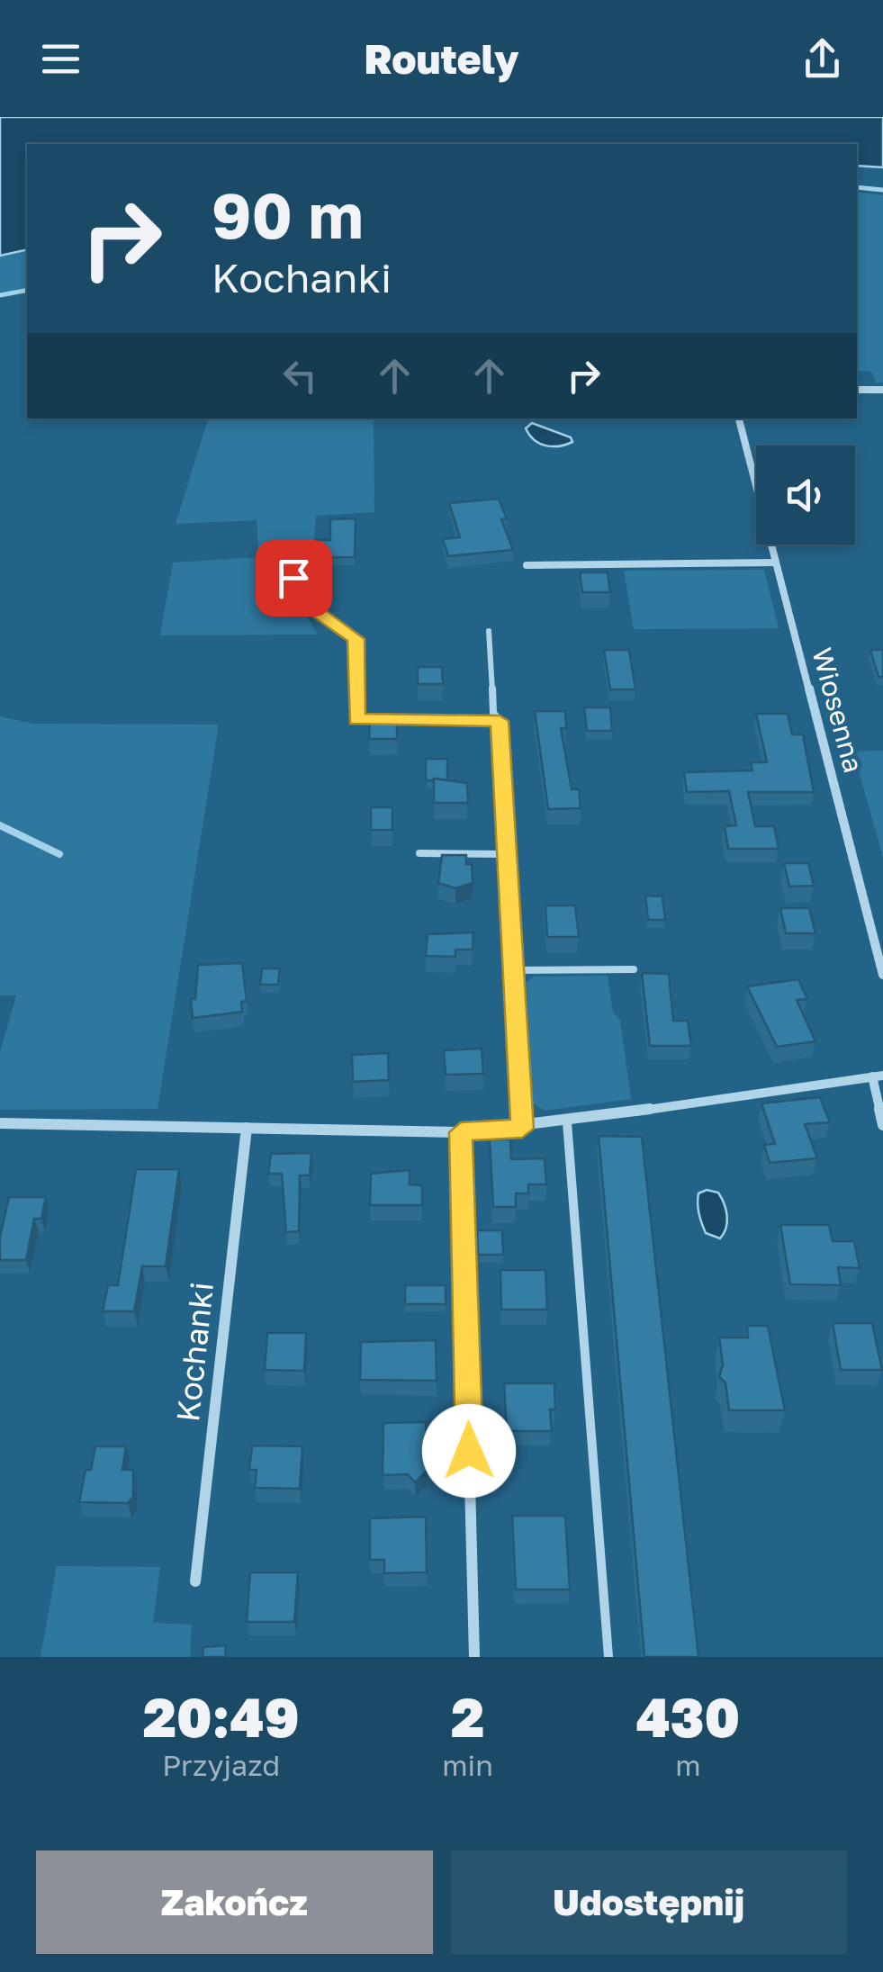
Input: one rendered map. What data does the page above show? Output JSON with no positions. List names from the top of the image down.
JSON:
{
  "streets": {
    "street": ["Wiosenna", "Kochanki"]
  },
  "page": {
    "header": "Routely",
    "turn": ["90 m", "Kochanki"],
    "eta": [
      "20:49",
      "Przyjazd",
      "2",
      "min",
      "430",
      "m"
    ],
    "buttons": ["Zakończ", "Udostępnij"]
  }
}
